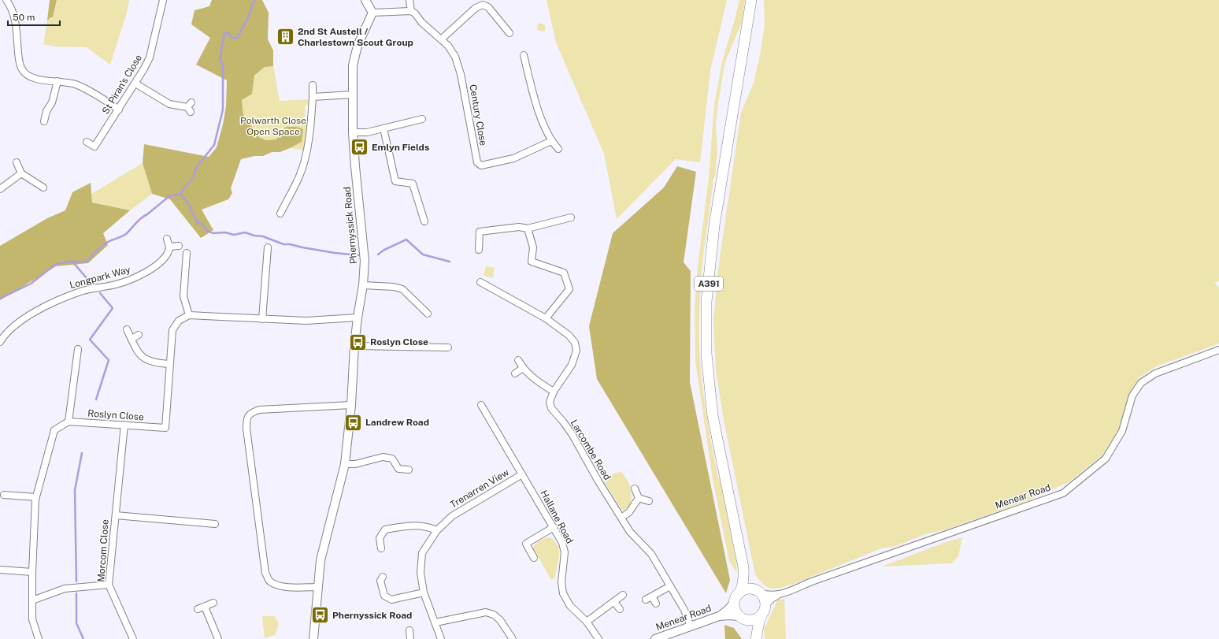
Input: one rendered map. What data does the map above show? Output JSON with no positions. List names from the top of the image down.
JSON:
{
  "streets": {
    "highway": ["A391"],
    "street": [
      "St Piran's Close",
      "Century Close",
      "Phernyssick Road",
      "Longpark Way",
      "Roslyn Close",
      "Larcombe Road",
      "Trenarren View",
      "Menear Road",
      "Hallane Road",
      "Morcom Close"
    ]
  },
  "crossings": [
    ["A391", "Menear Road"],
    ["Roslyn Close", "Morcom Close"],
    ["Larcombe Road", "Menear Road"],
    ["Trenarren View", "Hallane Road"]
  ],
  "parks": ["Polwarth Close Open Space"],
  "places": {
    "building": ["2nd St Austell / Charlestown Scout Group"],
    "bus stop": [
      "Emlyn Fields",
      "Roslyn Close",
      "Landrew Road",
      "Phernyssick Road"
    ]
  },
  "scale_bar": "50 m"
}
